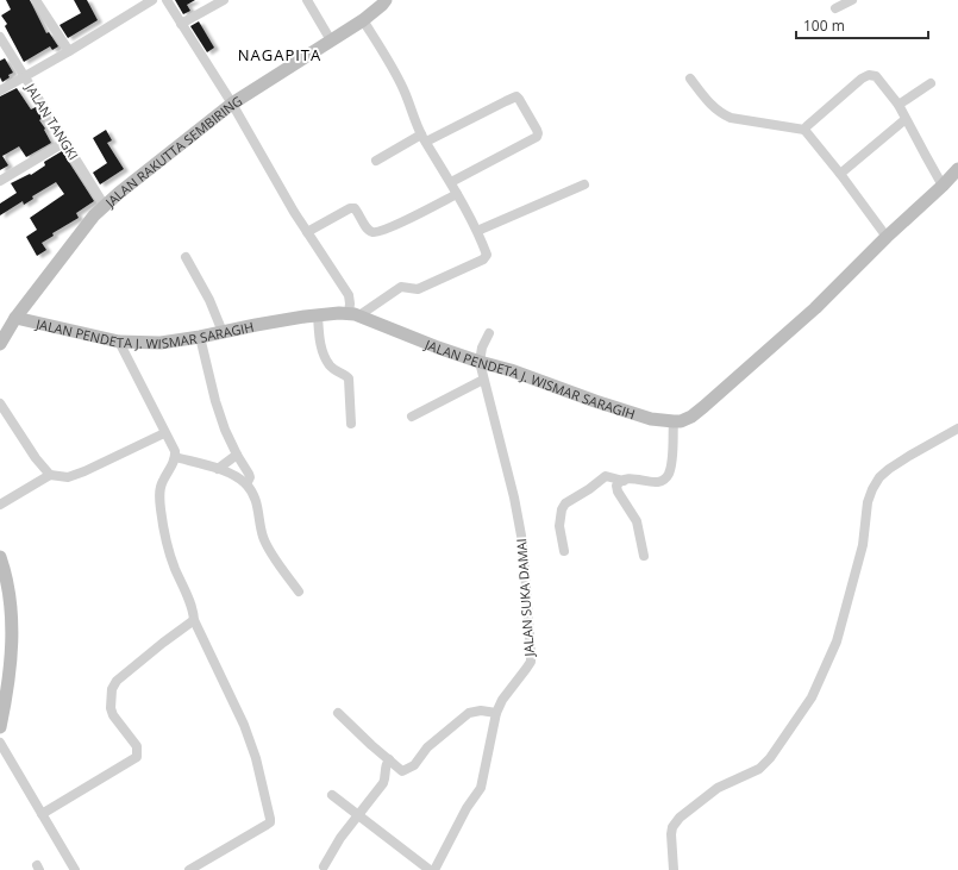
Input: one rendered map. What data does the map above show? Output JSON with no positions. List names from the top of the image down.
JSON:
{
  "streets": {
    "street": [
      "JALAN TANGKI",
      "JALAN RAKUTTA SEMBIRING",
      "JALAN PENDETA J. WISMAR SARAGIH",
      "JALAN SUKA DAMAI"
    ]
  },
  "crossings": [
    ["JALAN TANGKI", "JALAN RAKUTTA SEMBIRING"],
    ["JALAN RAKUTTA SEMBIRING", "JALAN PENDETA J. WISMAR SARAGIH"],
    ["JALAN PENDETA J. WISMAR SARAGIH", "JALAN SUKA DAMAI"]
  ],
  "districts": ["NAGAPITA"],
  "scale_bar": "100 m"
}
